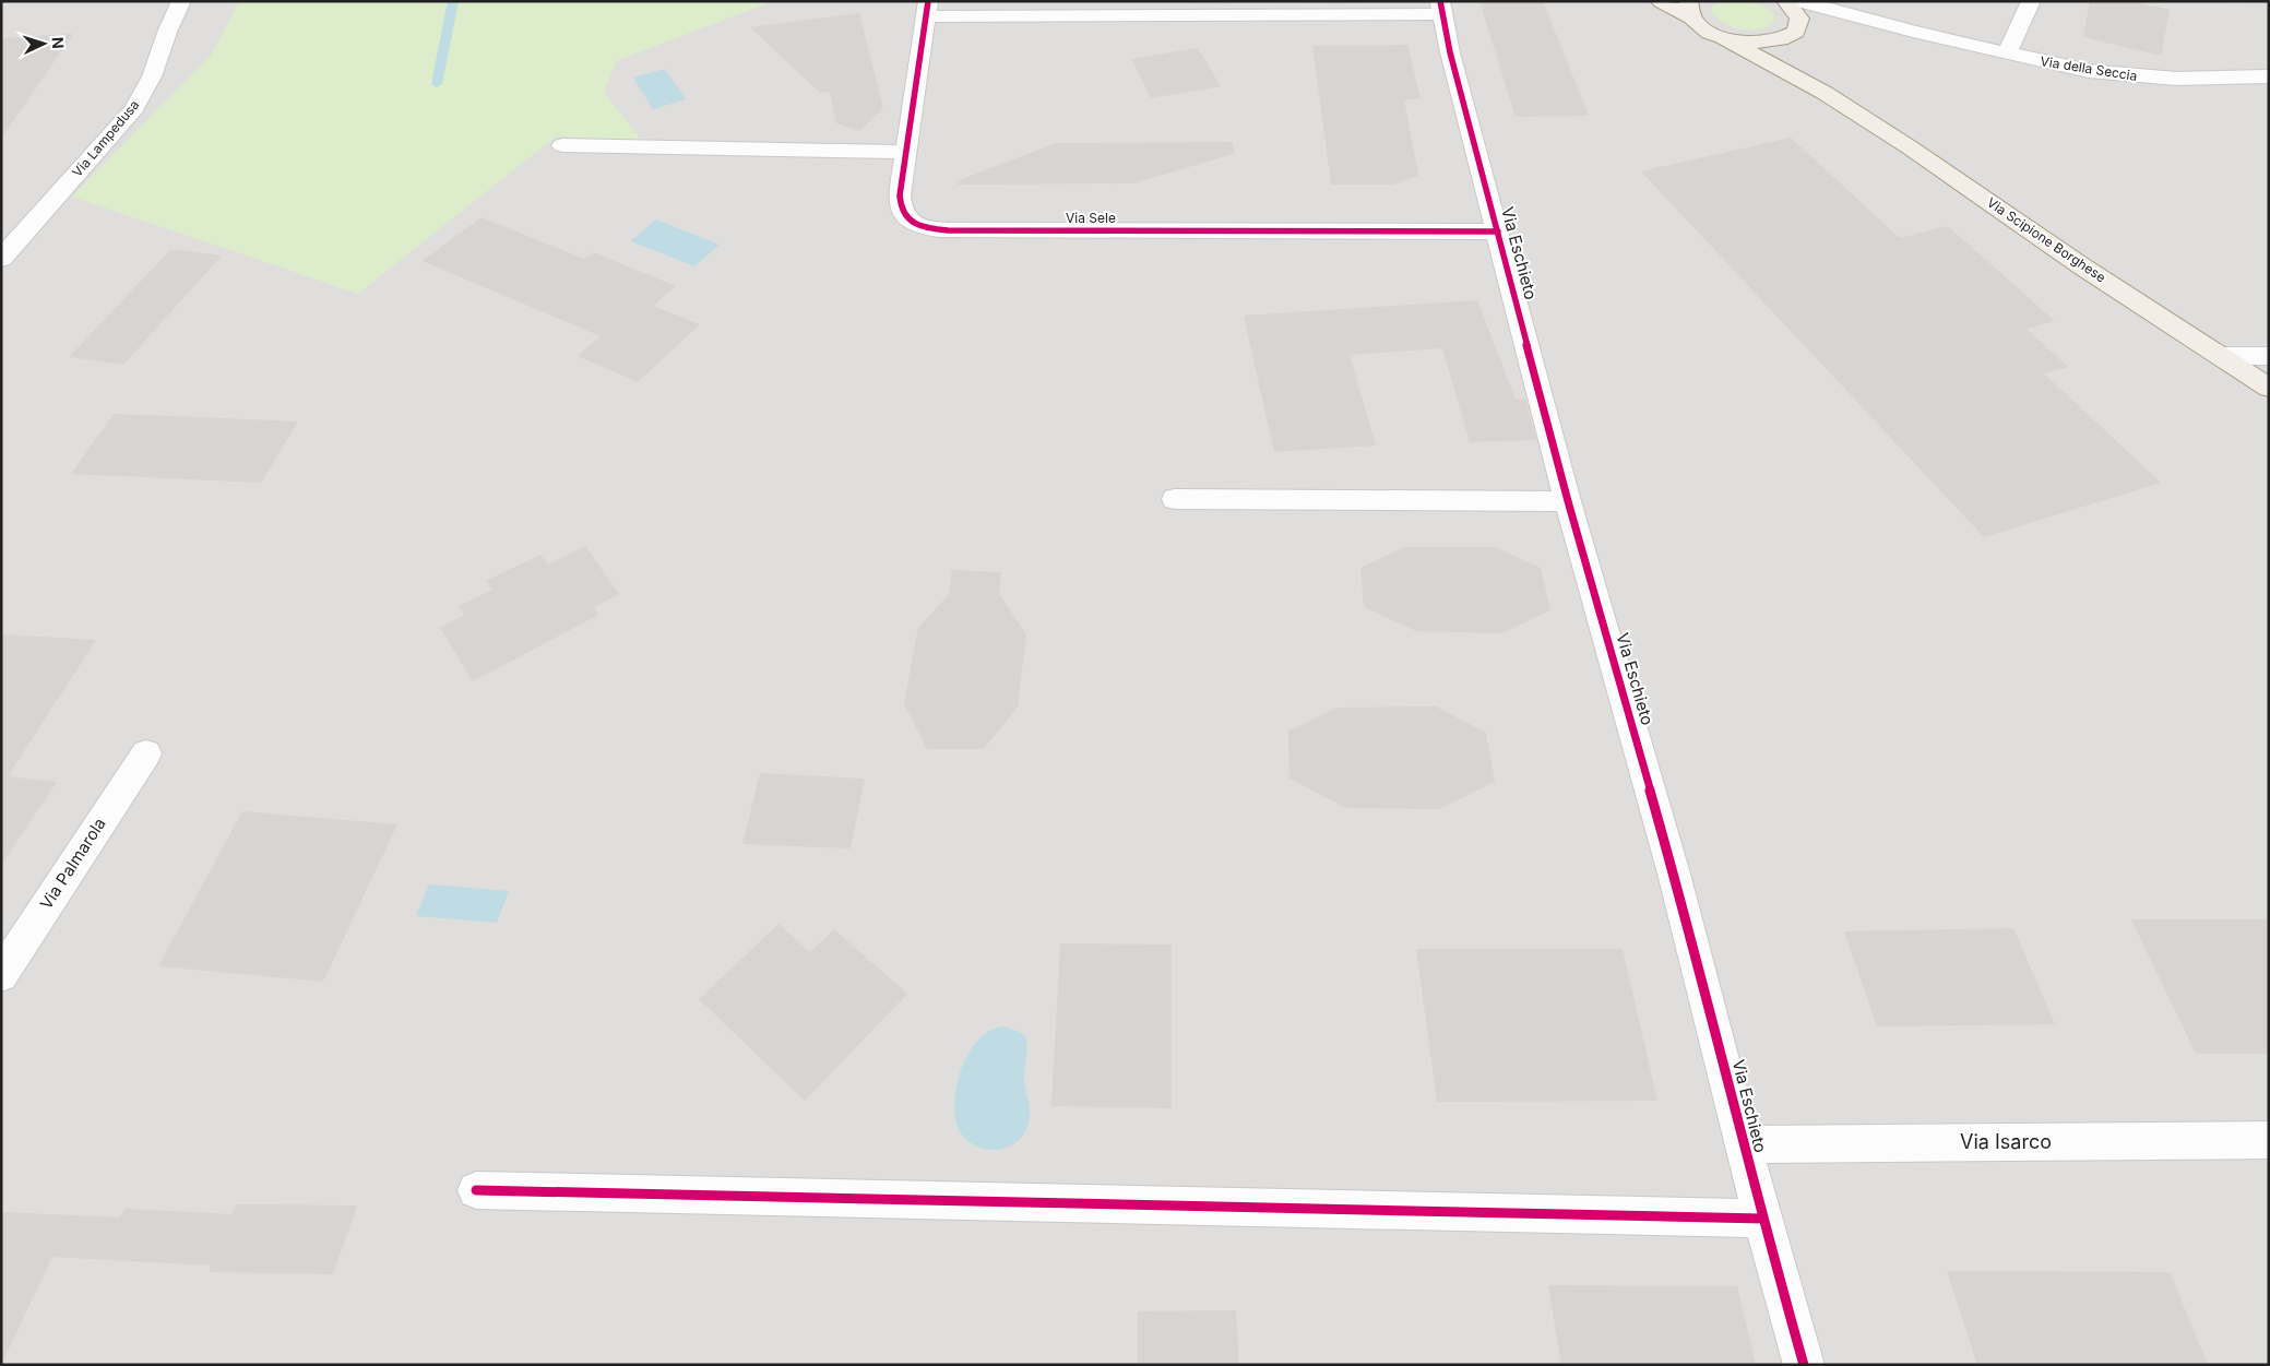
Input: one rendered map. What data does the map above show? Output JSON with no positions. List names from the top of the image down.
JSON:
{
  "streets": {
    "main road": ["Via Scipione Borghese"],
    "street": [
      "Via della Seccia",
      "Via Lampedusa",
      "Via Sele",
      "Via Eschieto",
      "Via Palmarola",
      "Via Isarco"
    ]
  },
  "crossings": [
    ["Via della Seccia", "Via Scipione Borghese"],
    ["Via Sele", "Via Eschieto"],
    ["Via Eschieto", "Via Isarco"]
  ],
  "north": "right"
}
